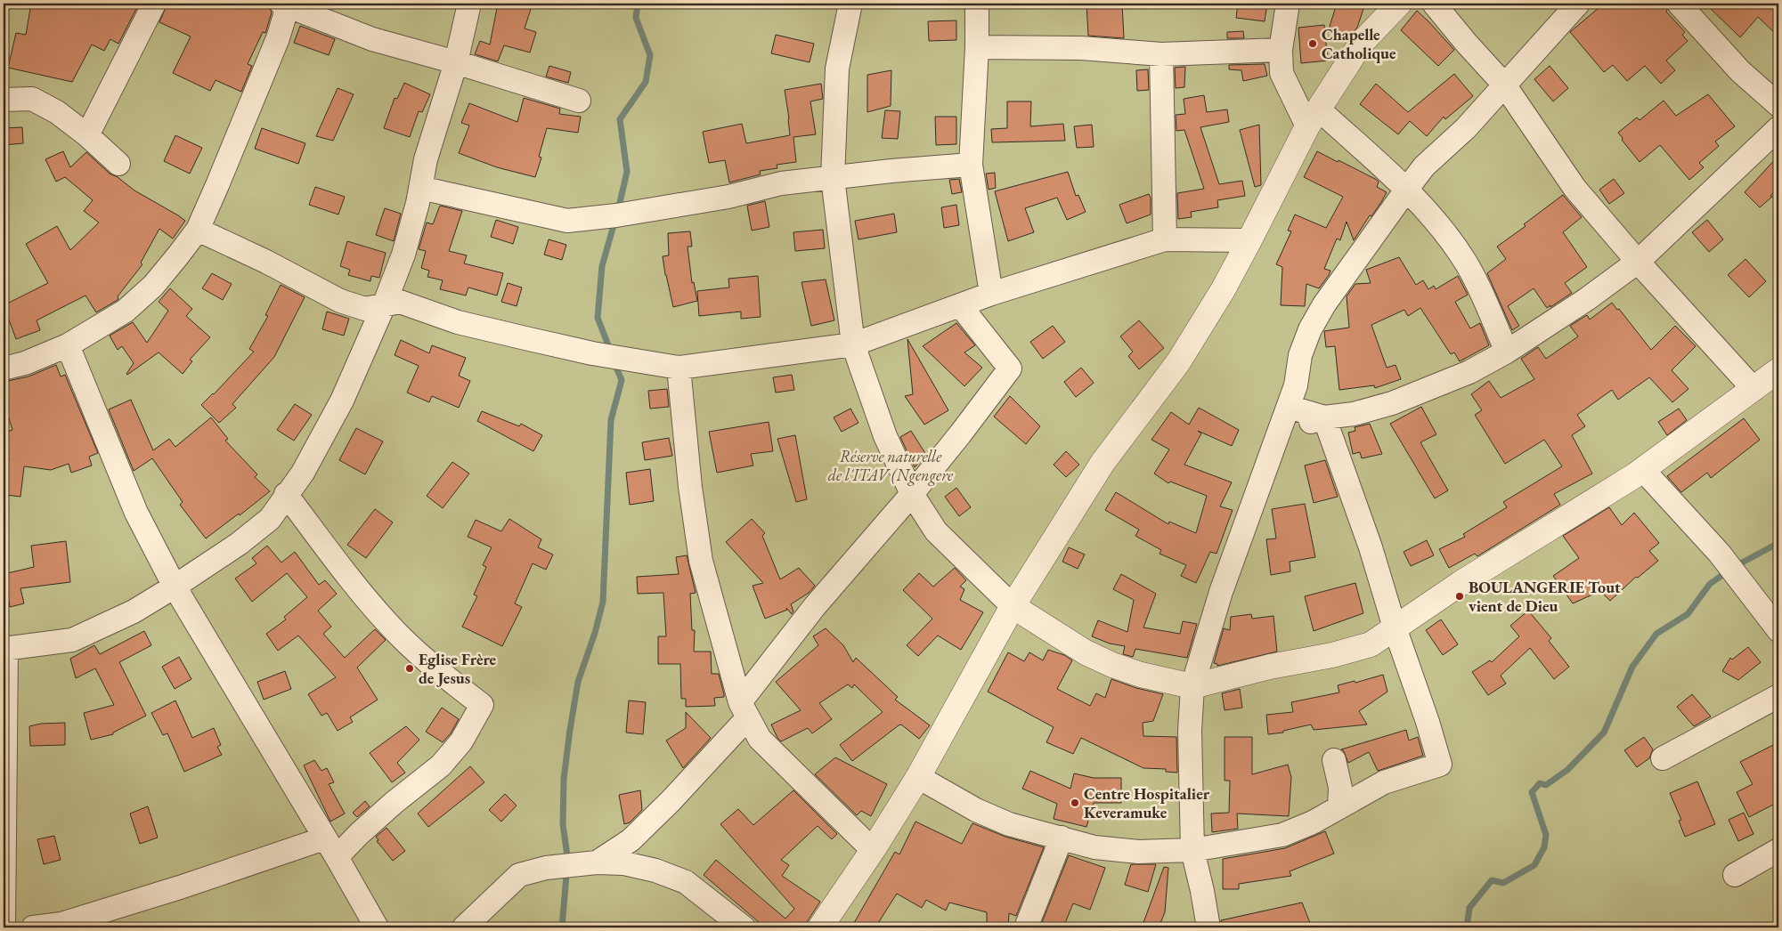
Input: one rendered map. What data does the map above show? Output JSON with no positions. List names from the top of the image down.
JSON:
{
  "parks": ["Réserve naturelle de l'ITAV (Ngengere"],
  "places": [
    "Chapelle Catholique",
    "BOULANGERIE Tout vient de Dieu",
    "Eglise Frère de Jesus",
    "Centre Hospitalier Keveramuke"
  ]
}
